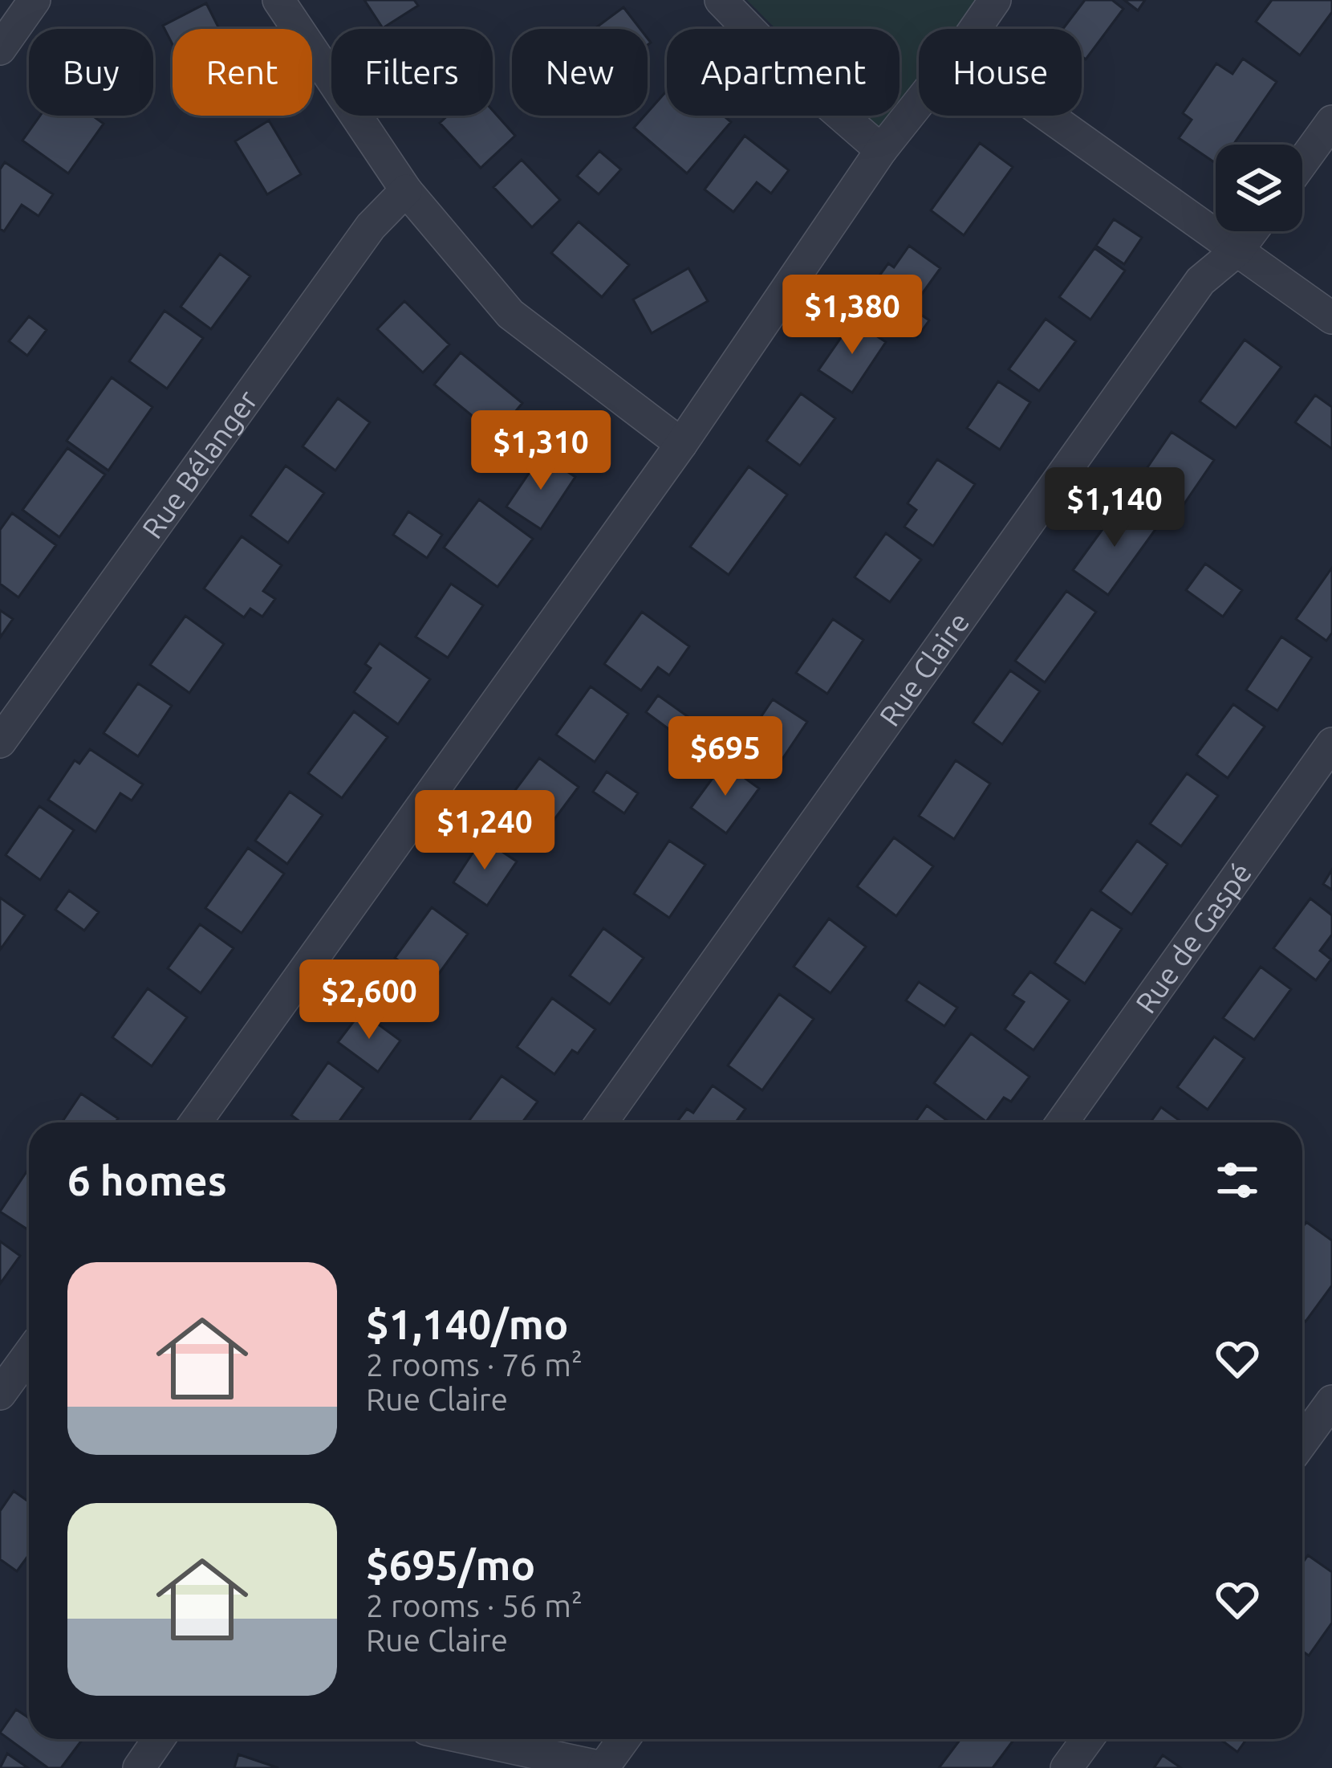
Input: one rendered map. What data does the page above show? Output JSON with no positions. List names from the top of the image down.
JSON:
{
  "streets": {
    "street": ["Rue Bélanger", "Rue Claire", "Rue de Gaspé"]
  },
  "page": {
    "chip": [
      "Buy",
      "Rent",
      "Filters",
      "New",
      "Apartment",
      "House"
    ],
    "price": [
      "$1,380",
      "$1,310",
      "$1,140",
      "$695",
      "$1,240",
      "$2,600"
    ],
    "heading": "6 homes",
    "list": [
      {
        "name": "$1,140/mo",
        "note": "2 rooms · 76 m² · Rue Claire"
      },
      {
        "name": "$695/mo",
        "note": "2 rooms · 56 m² · Rue Claire"
      }
    ]
  }
}
